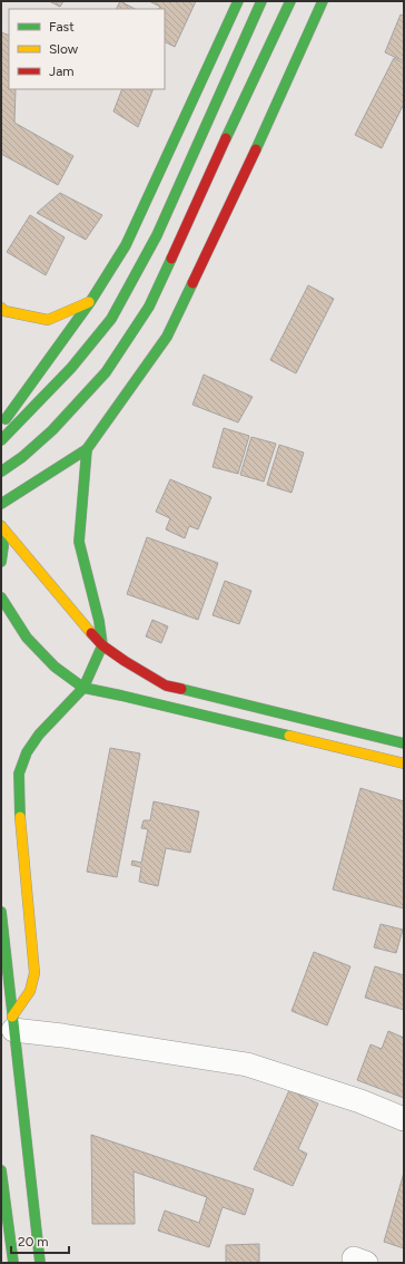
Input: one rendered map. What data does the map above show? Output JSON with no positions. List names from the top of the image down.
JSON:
{
  "legend": ["Fast", "Slow", "Jam"],
  "scale_bar": "20 m"
}
